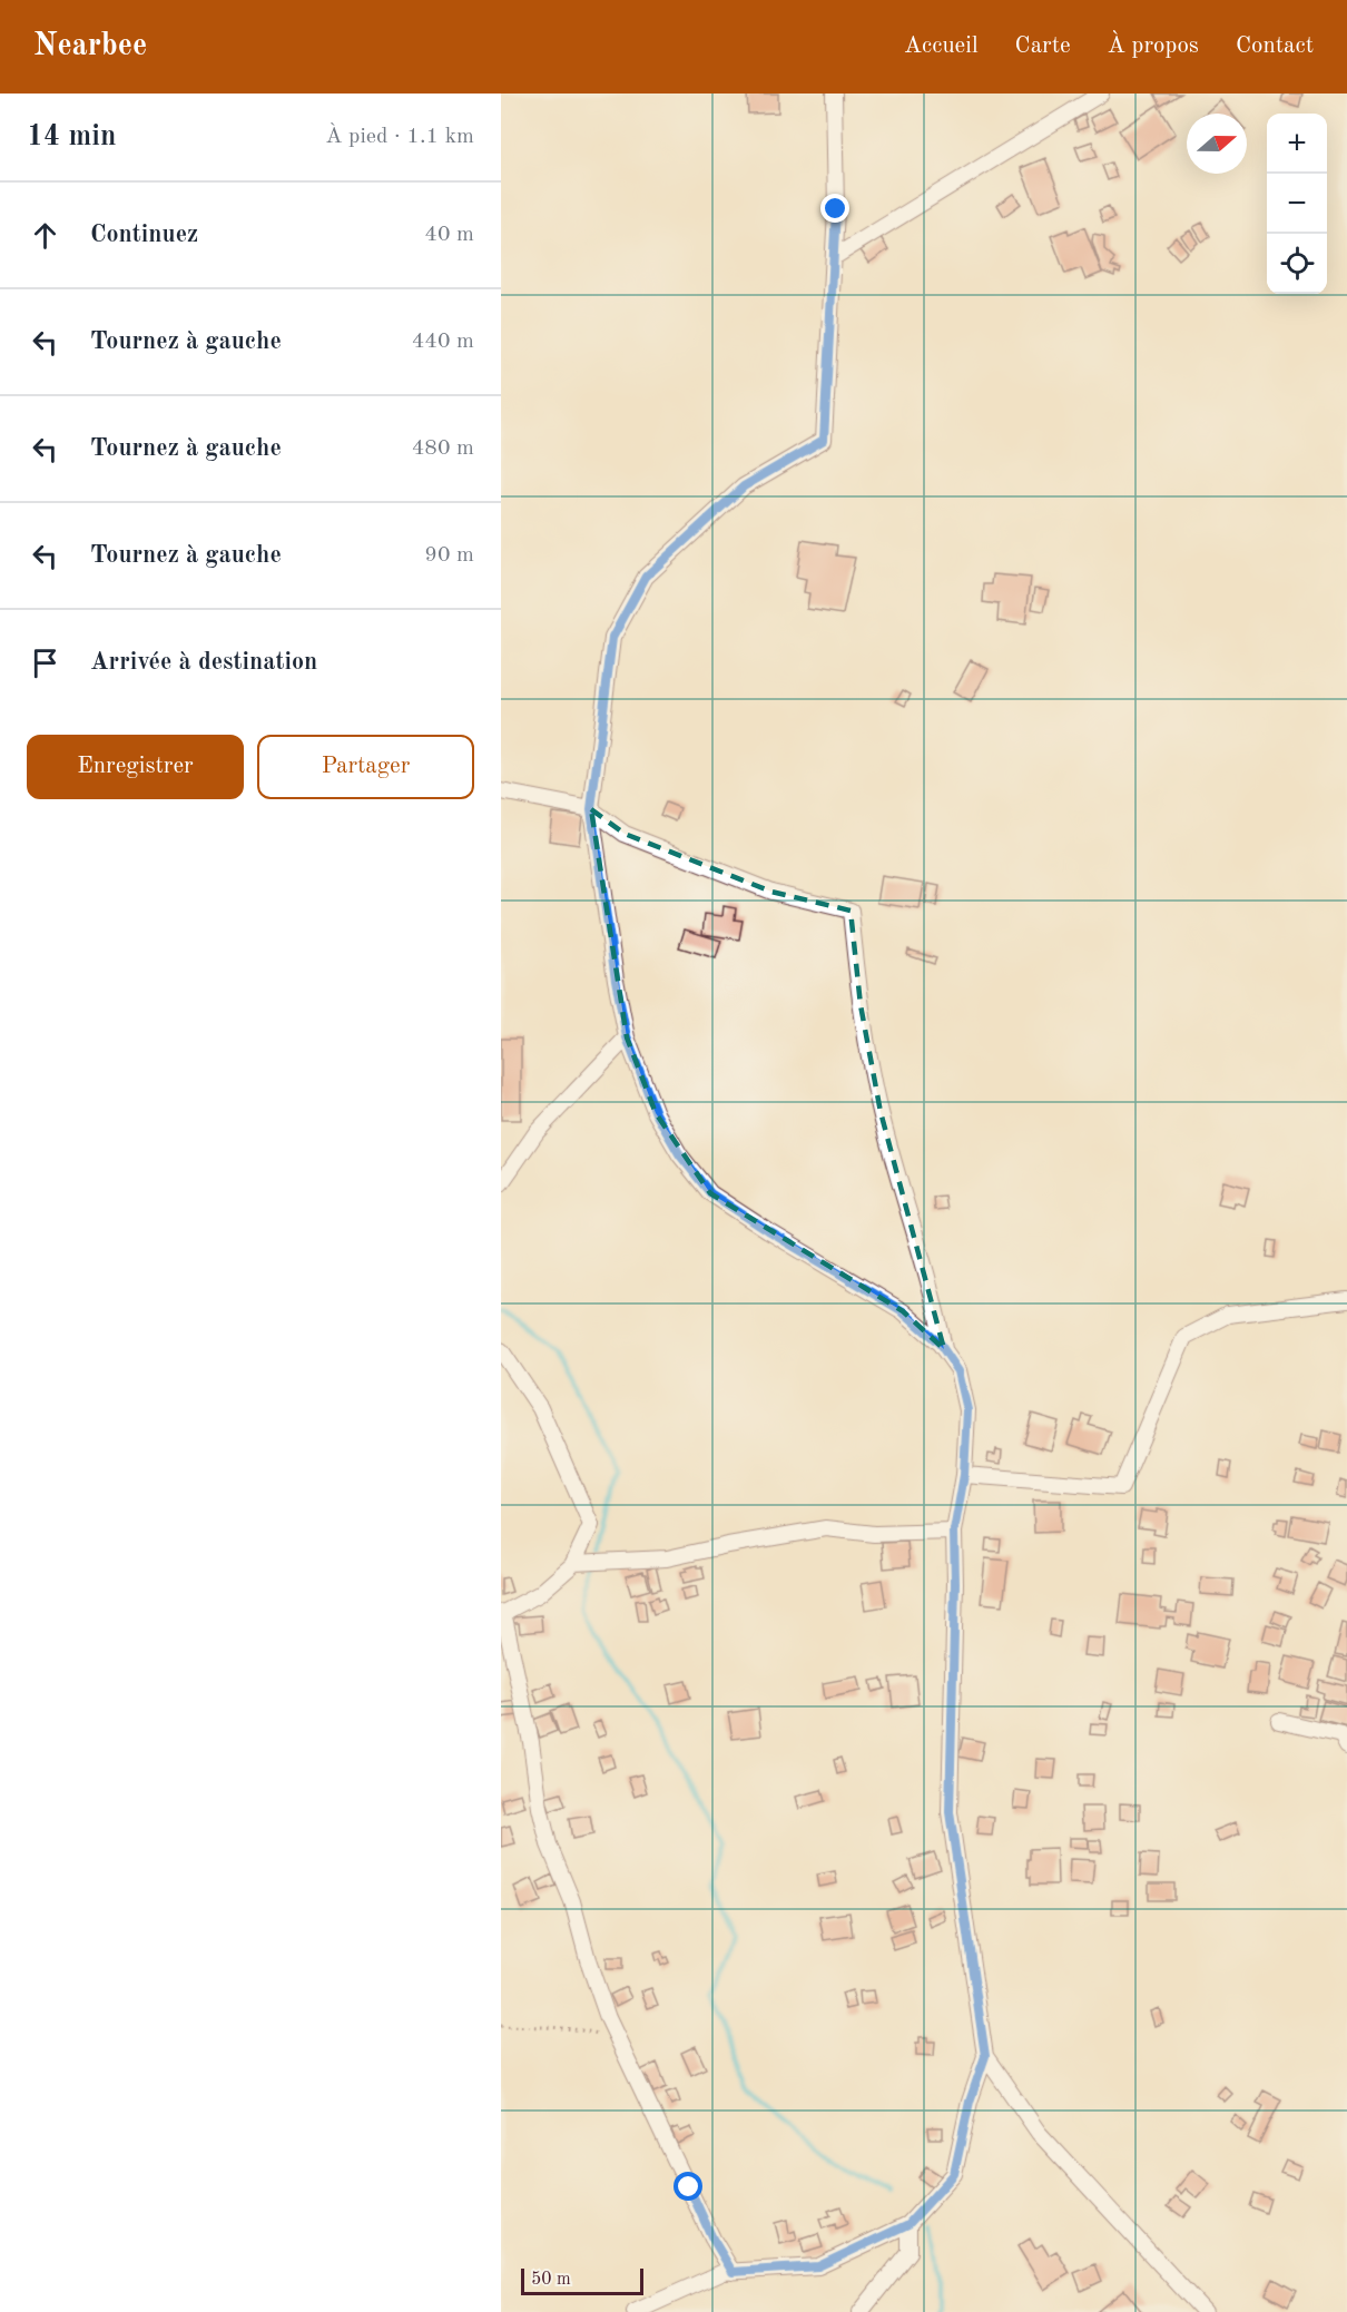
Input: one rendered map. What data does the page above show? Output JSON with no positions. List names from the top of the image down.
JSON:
{
  "scale_bar": "50 m",
  "north": "right",
  "page": {
    "header": "Nearbee",
    "nav": [
      "Accueil",
      "Carte",
      "À propos",
      "Contact"
    ],
    "heading": ["14 min", "À pied · 1.1 km"],
    "map_buttons": ["+", "−"],
    "list": [
      ["Continuez", "40 m"],
      ["Tournez à gauche", "440 m"],
      ["Tournez à gauche", "480 m"],
      ["Tournez à gauche", "90 m"],
      "Arrivée à destination"
    ],
    "buttons": ["Enregistrer", "Partager"],
    "scale": "50 m"
  }
}
